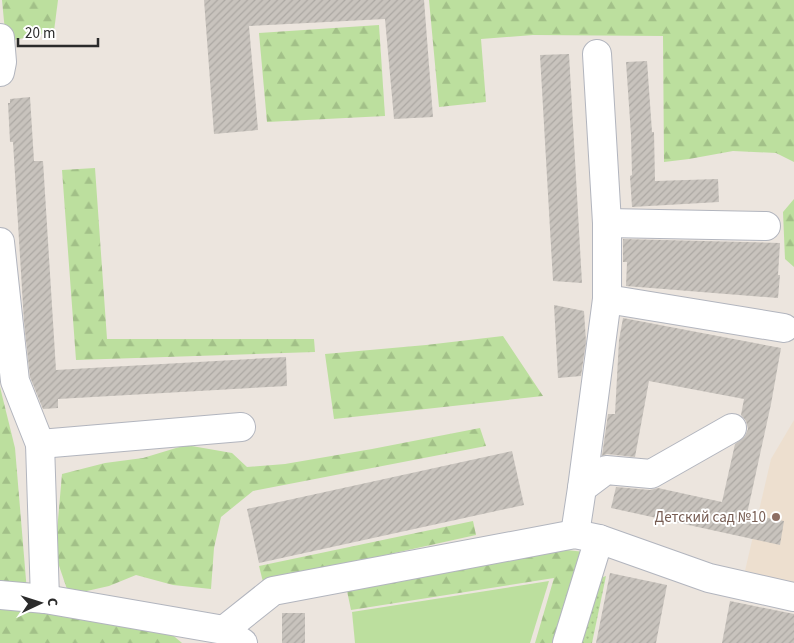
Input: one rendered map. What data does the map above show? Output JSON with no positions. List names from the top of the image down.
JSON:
{
  "places": ["Детский сад №10"],
  "scale_bar": "20 m",
  "north": "right"
}
